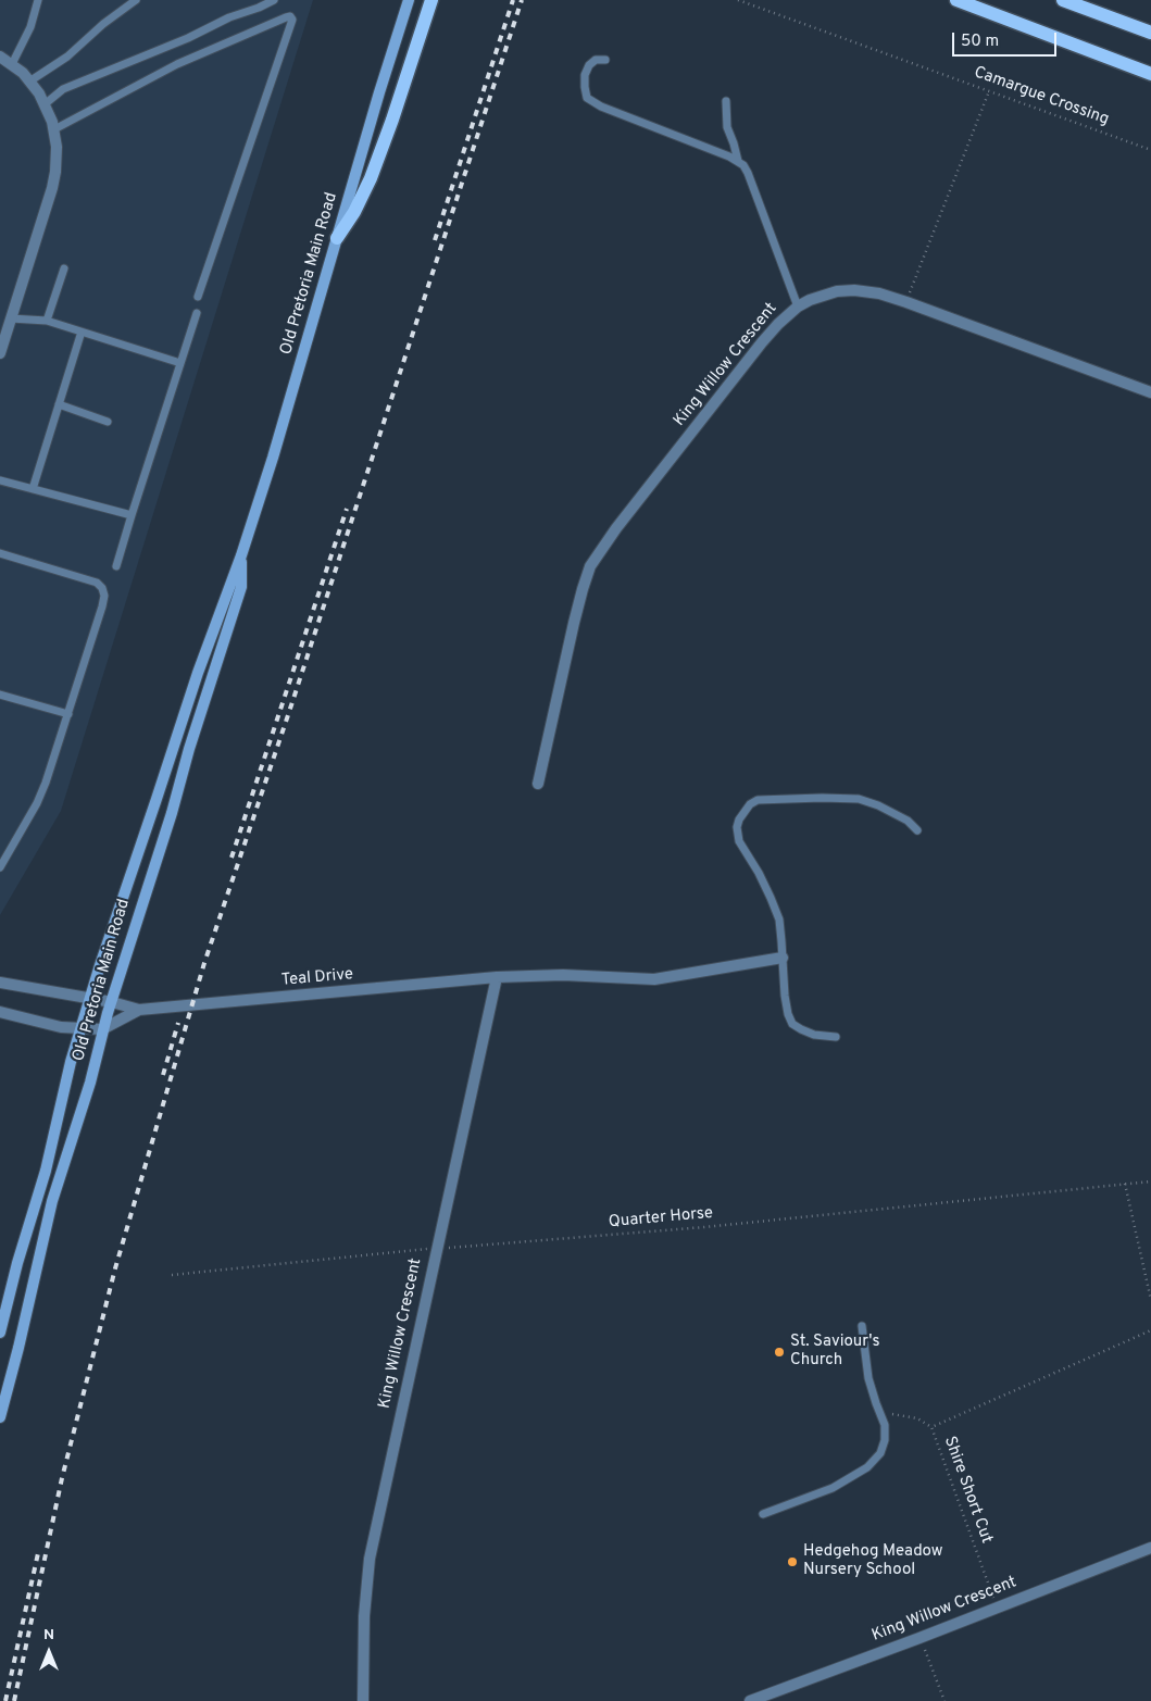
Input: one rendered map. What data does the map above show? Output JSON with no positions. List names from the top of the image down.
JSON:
{
  "streets": {
    "main road": ["Old Pretoria Main Road"],
    "street": ["King Willow Crescent", "Teal Drive"],
    "path": ["Camargue Crossing", "Quarter Horse", "Shire Short Cut"]
  },
  "crossings": [
    ["Old Pretoria Main Road", "Teal Drive"],
    ["King Willow Crescent", "Teal Drive"],
    ["King Willow Crescent", "Quarter Horse"],
    ["King Willow Crescent", "Shire Short Cut"]
  ],
  "places": ["St. Saviour's Church", "Hedgehog Meadow Nursery School"],
  "scale_bar": "50 m",
  "north": "top"
}
